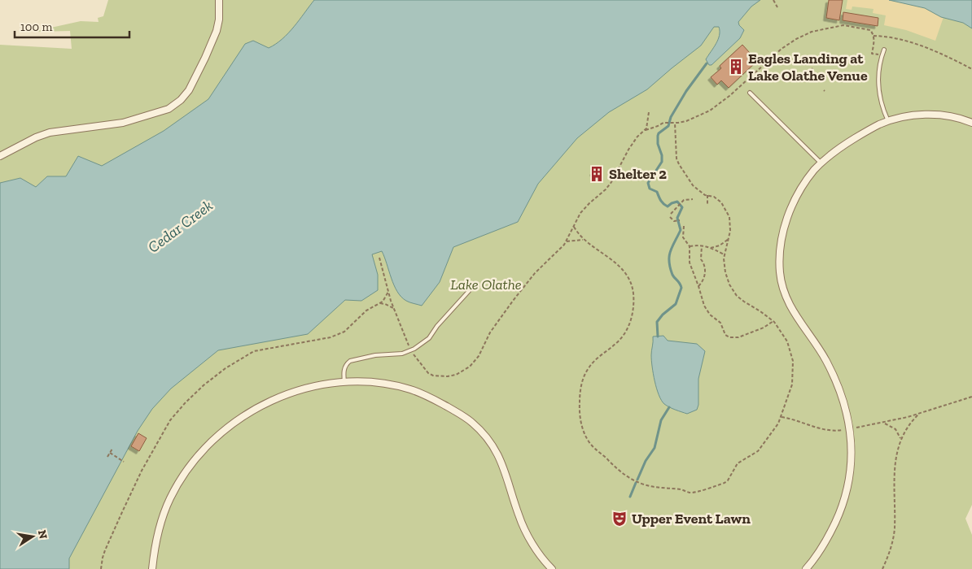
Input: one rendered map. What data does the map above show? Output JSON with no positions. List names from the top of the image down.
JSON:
{
  "water": ["Cedar Creek"],
  "parks": ["Lake Olathe"],
  "places": {
    "building": ["Eagles Landing at Lake Olathe Venue", "Shelter 2"],
    "theatre": ["Upper Event Lawn"]
  },
  "scale_bar": "100 m",
  "north": "right"
}
